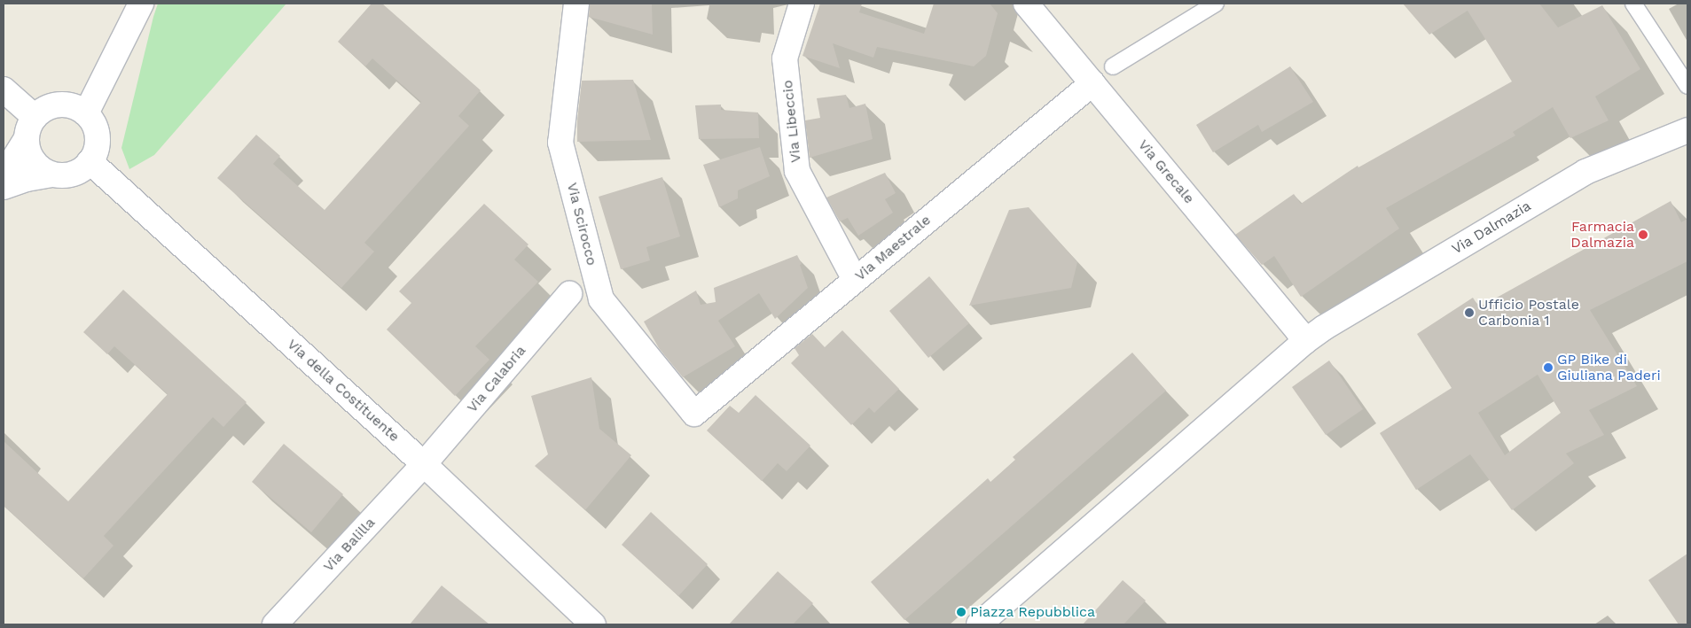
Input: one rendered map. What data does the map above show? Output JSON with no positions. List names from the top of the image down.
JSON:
{
  "streets": {
    "street": [
      "Via Libeccio",
      "Via Grecale",
      "Via Scirocco",
      "Via Dalmazia",
      "Via Maestrale",
      "Via Calabria",
      "Via della Costituente",
      "Via Balilla"
    ]
  },
  "crossings": [
    ["Via Libeccio", "Via Maestrale"],
    ["Via Grecale", "Via Dalmazia"],
    ["Via Grecale", "Via Maestrale"],
    ["Via Scirocco", "Via Maestrale"],
    ["Via Calabria", "Via della Costituente"],
    ["Via Calabria", "Via Balilla"],
    ["Via della Costituente", "Via Balilla"]
  ],
  "places": [
    "Farmacia Dalmazia",
    "Ufficio Postale Carbonia 1",
    "GP Bike di Giuliana Paderi",
    "Piazza Repubblica"
  ]
}
